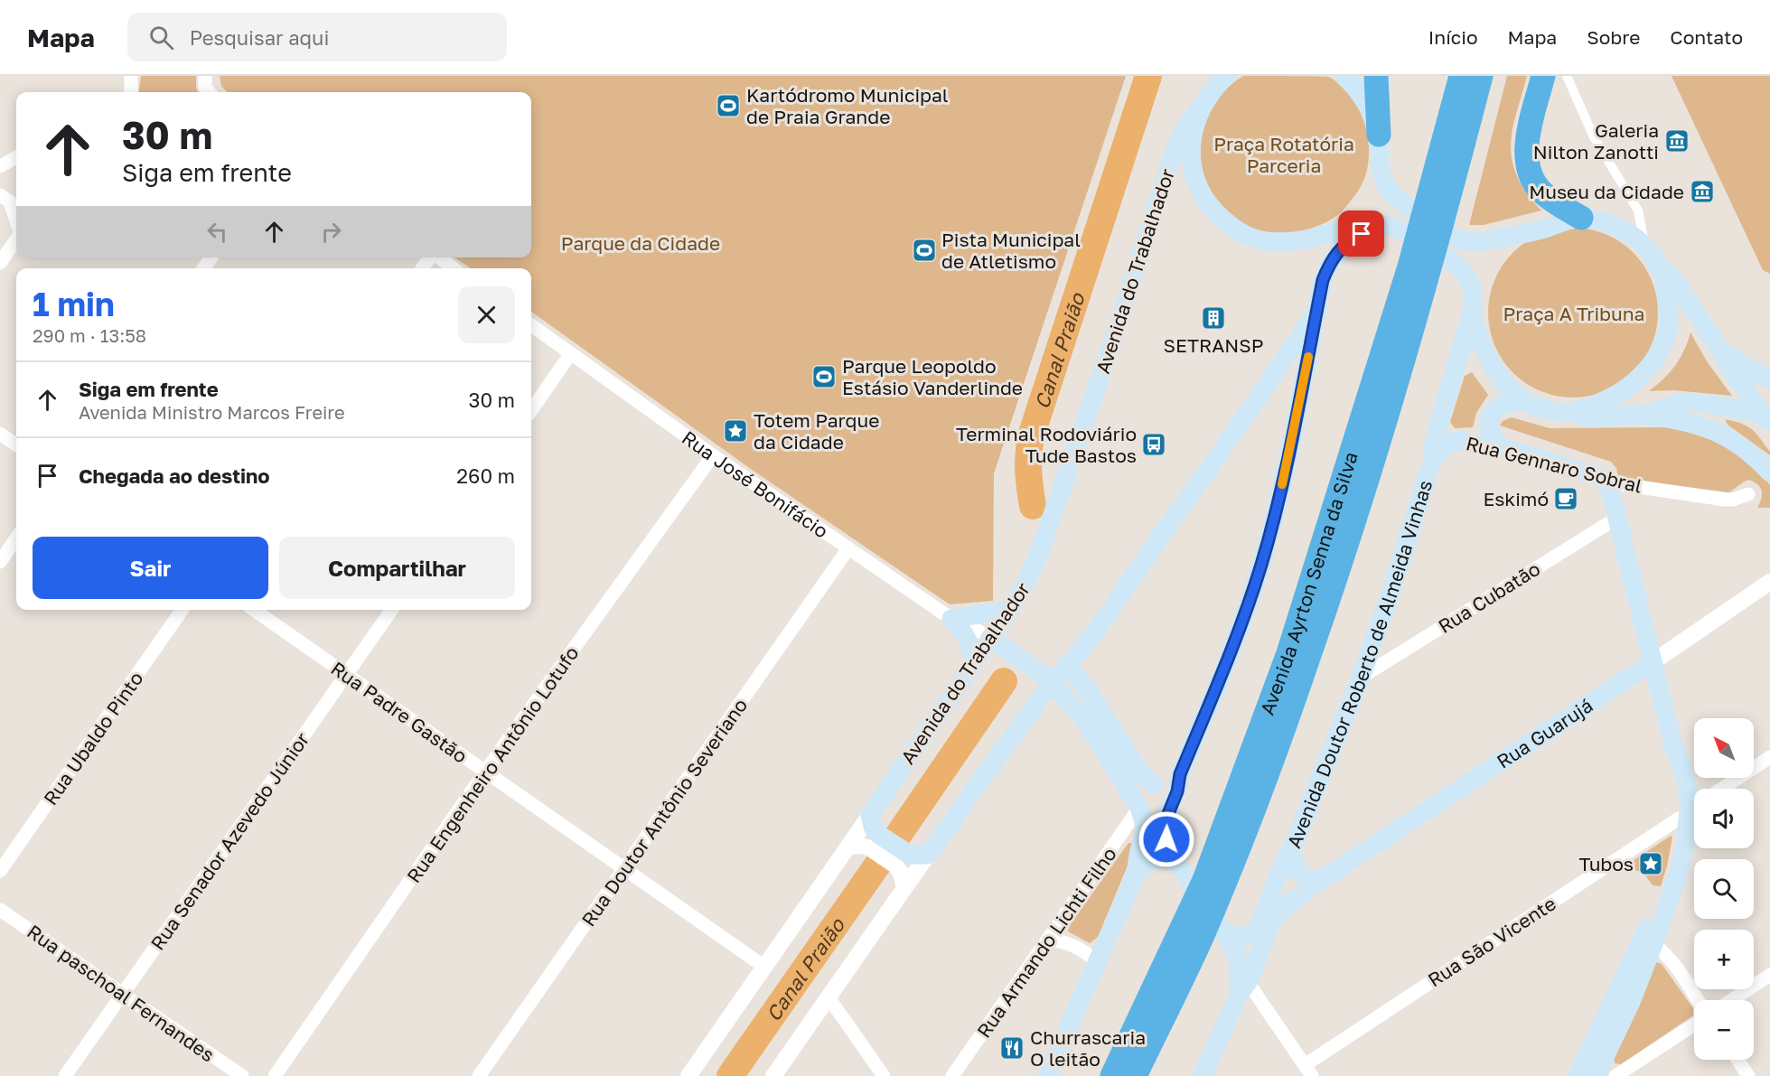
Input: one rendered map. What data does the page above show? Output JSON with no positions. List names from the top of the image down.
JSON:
{
  "streets": {
    "highway": ["Avenida Ayrton Senna da Silva"],
    "main road": [
      "Avenida do Trabalhador",
      "Rua Gennaro Sobral",
      "Avenida Doutor Roberto de Almeida Vinhas",
      "Rua Guarujá"
    ],
    "street": [
      "Rua José Bonifácio",
      "Rua Cubatão",
      "Rua Padre Gastão",
      "Rua Ubaldo Pinto",
      "Rua Engenheiro Antônio Lotufo",
      "Rua Doutor Antônio Severiano",
      "Rua Senador Azevedo Júnior",
      "Rua São Vicente",
      "Rua Armando Lichti Filho",
      "Rua paschoal Fernandes"
    ]
  },
  "crossings": [
    ["Avenida do Trabalhador", "Rua José Bonifácio"],
    ["Avenida do Trabalhador", "Rua Padre Gastão"],
    ["Rua Gennaro Sobral", "Avenida Doutor Roberto de Almeida Vinhas"],
    ["Rua José Bonifácio", "Rua Engenheiro Antônio Lotufo"],
    ["Rua José Bonifácio", "Rua Doutor Antônio Severiano"],
    ["Rua Cubatão", "Avenida Doutor Roberto de Almeida Vinhas"],
    ["Avenida Doutor Roberto de Almeida Vinhas", "Rua Guarujá"],
    ["Rua Padre Gastão", "Rua Engenheiro Antônio Lotufo"],
    ["Rua Padre Gastão", "Rua Doutor Antônio Severiano"],
    ["Rua Padre Gastão", "Rua Senador Azevedo Júnior"],
    ["Rua Senador Azevedo Júnior", "Rua paschoal Fernandes"]
  ],
  "water": ["Canal Praião"],
  "parks": ["Praça Rotatória Parceria", "Parque da Cidade", "Praça A Tribuna"],
  "places": {
    "sports": ["Kartódromo Municipal de Praia Grande", "Pista Municipal de Atletismo", "Parque Leopoldo Estásio Vanderlinde"],
    "museum": ["Galeria Nilton Zanotti", "Museu da Cidade"],
    "building": ["SETRANSP"],
    "place": ["Totem Parque da Cidade", "Tubos"],
    "bus stop": ["Terminal Rodoviário Tude Bastos"],
    "cafe": ["Eskimó"],
    "restaurant": ["Churrascaria O leitão"]
  },
  "north": "top left",
  "page": {
    "header": "Mapa",
    "search": "Pesquisar aqui",
    "nav": [
      "Início",
      "Mapa",
      "Sobre",
      "Contato"
    ],
    "turn": ["30 m", "Siga em frente"],
    "heading": ["1 min", "290 m · 13:58"],
    "list": [
      {
        "name": "Siga em frente",
        "note": "Avenida Ministro Marcos Freire",
        "value": "30 m"
      },
      {
        "name": "Chegada ao destino",
        "value": "260 m"
      }
    ],
    "buttons": ["Sair", "Compartilhar"],
    "map_buttons": ["+", "−"]
  }
}
